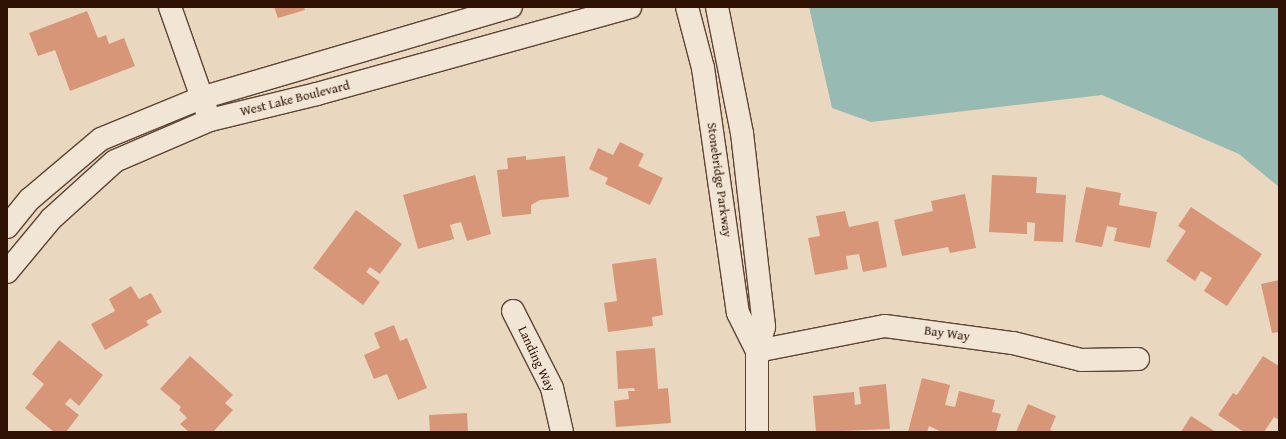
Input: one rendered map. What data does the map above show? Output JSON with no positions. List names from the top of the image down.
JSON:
{
  "streets": {
    "street": [
      "West Lake Boulevard",
      "Stonebridge Parkway",
      "Bay Way",
      "Landing Way"
    ]
  },
  "crossings": [
    ["Stonebridge Parkway", "Bay Way"]
  ]
}
